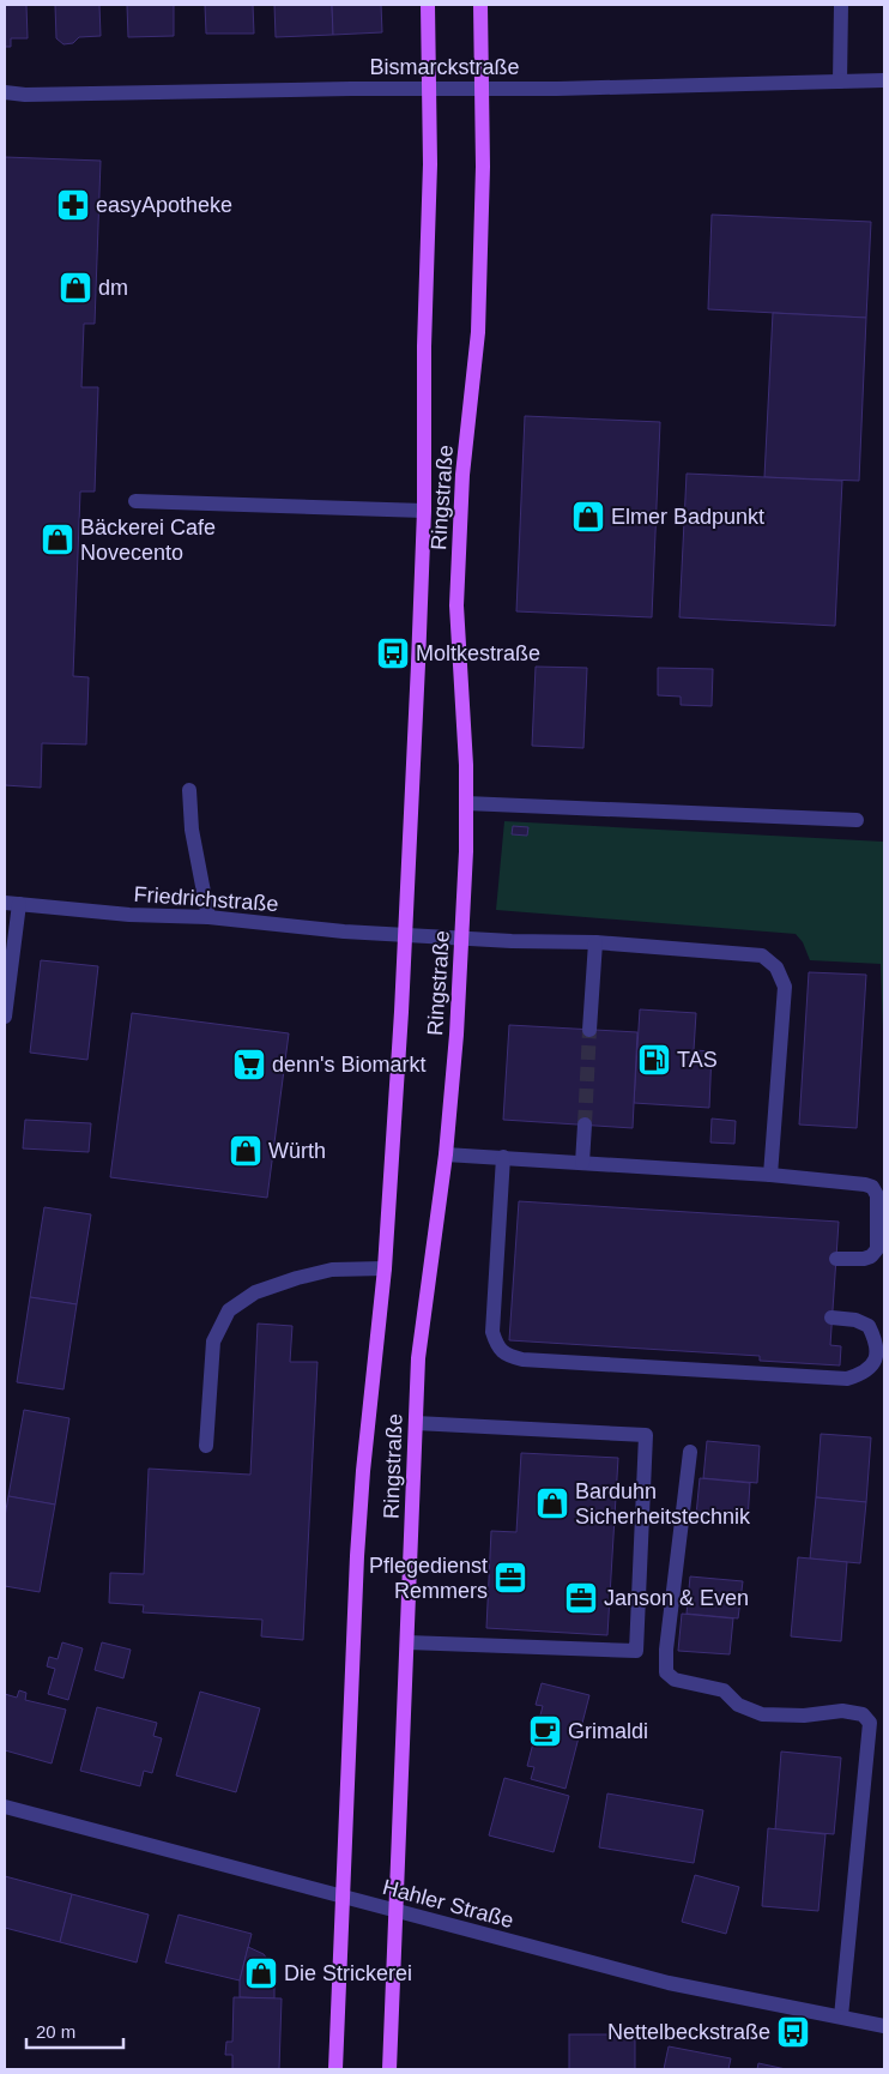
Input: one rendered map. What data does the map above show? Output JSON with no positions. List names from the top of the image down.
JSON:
{
  "streets": {
    "main road": ["Ringstraße"],
    "street": ["Bismarckstraße", "Friedrichstraße", "Hahler Straße"]
  },
  "crossings": [
    ["Bismarckstraße", "Ringstraße"],
    ["Ringstraße", "Friedrichstraße"],
    ["Ringstraße", "Hahler Straße"]
  ],
  "places": {
    "pharmacy": ["easyApotheke"],
    "shop": [
      "dm",
      "Elmer Badpunkt",
      "Bäckerei Cafe Novecento",
      "Würth",
      "Barduhn Sicherheitstechnik",
      "Die Strickerei"
    ],
    "bus stop": ["Moltkestraße", "Nettelbeckstraße"],
    "fuel station": ["TAS"],
    "supermarket": ["denn's Biomarkt"],
    "office": ["Pflegedienst Remmers", "Janson & Even"],
    "cafe": ["Grimaldi"]
  },
  "scale_bar": "20 m"
}
